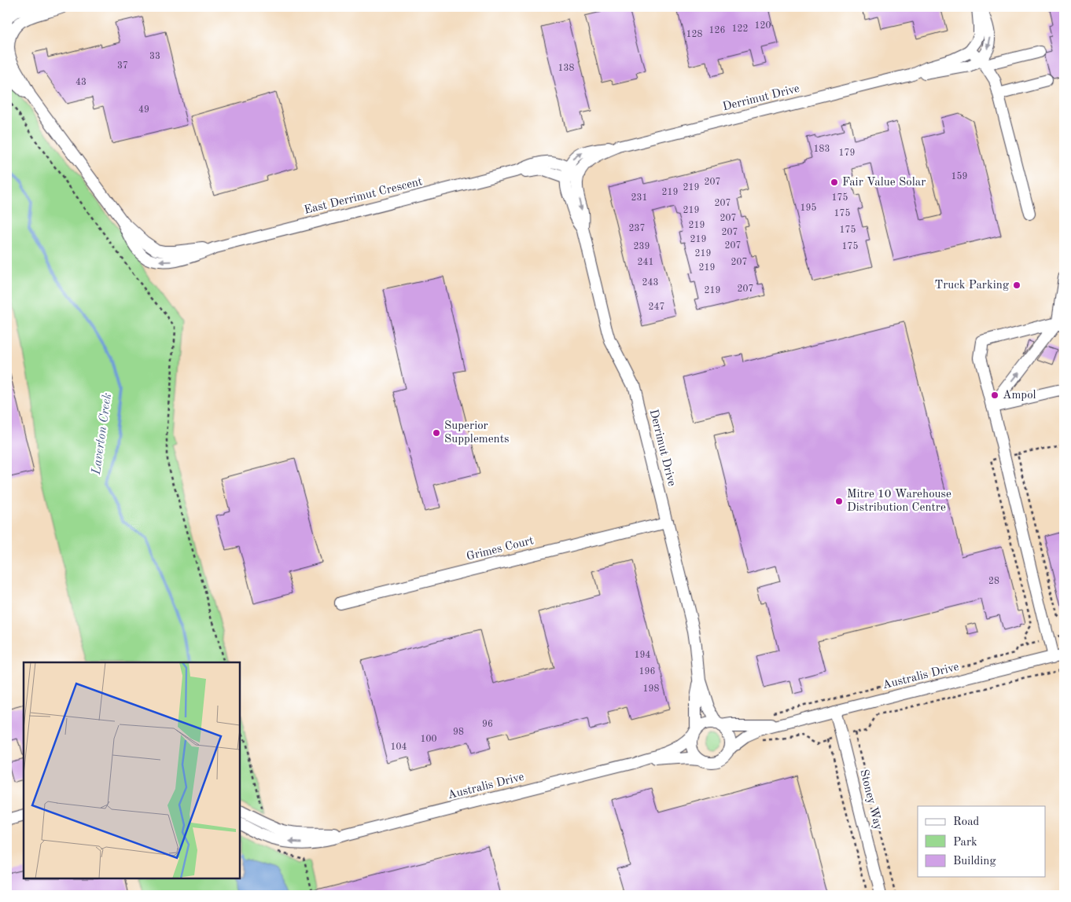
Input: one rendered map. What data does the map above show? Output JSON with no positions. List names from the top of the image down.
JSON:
{
  "streets": {
    "street": [
      "Derrimut Drive",
      "East Derrimut Crescent",
      "Grimes Court",
      "Australis Drive",
      "Stoney Way"
    ]
  },
  "crossings": [
    ["Derrimut Drive", "East Derrimut Crescent"],
    ["Derrimut Drive", "Grimes Court"],
    ["Derrimut Drive", "Australis Drive"],
    ["Australis Drive", "Stoney Way"]
  ],
  "water": ["Laverton Creek"],
  "places": [
    "Fair Value Solar",
    "Truck Parking",
    "Ampol",
    "Superior Supplements",
    "Mitre 10 Warehouse Distribution Centre"
  ],
  "house_numbers": [
    "120",
    "122",
    "126",
    "128",
    "33",
    "37",
    "138",
    "43",
    "49",
    "183",
    "179",
    "159",
    "207",
    "219",
    "219",
    "231",
    "175",
    "207",
    "195",
    "219",
    "175",
    "207",
    "219",
    "237",
    "175",
    "207",
    "219",
    "207",
    "239",
    "175",
    "219",
    "241",
    "207",
    "219",
    "243",
    "207",
    "219",
    "247",
    "28",
    "194",
    "196",
    "198",
    "96",
    "98",
    "100",
    "104"
  ],
  "legend": ["Road", "Park", "Building"]
}
